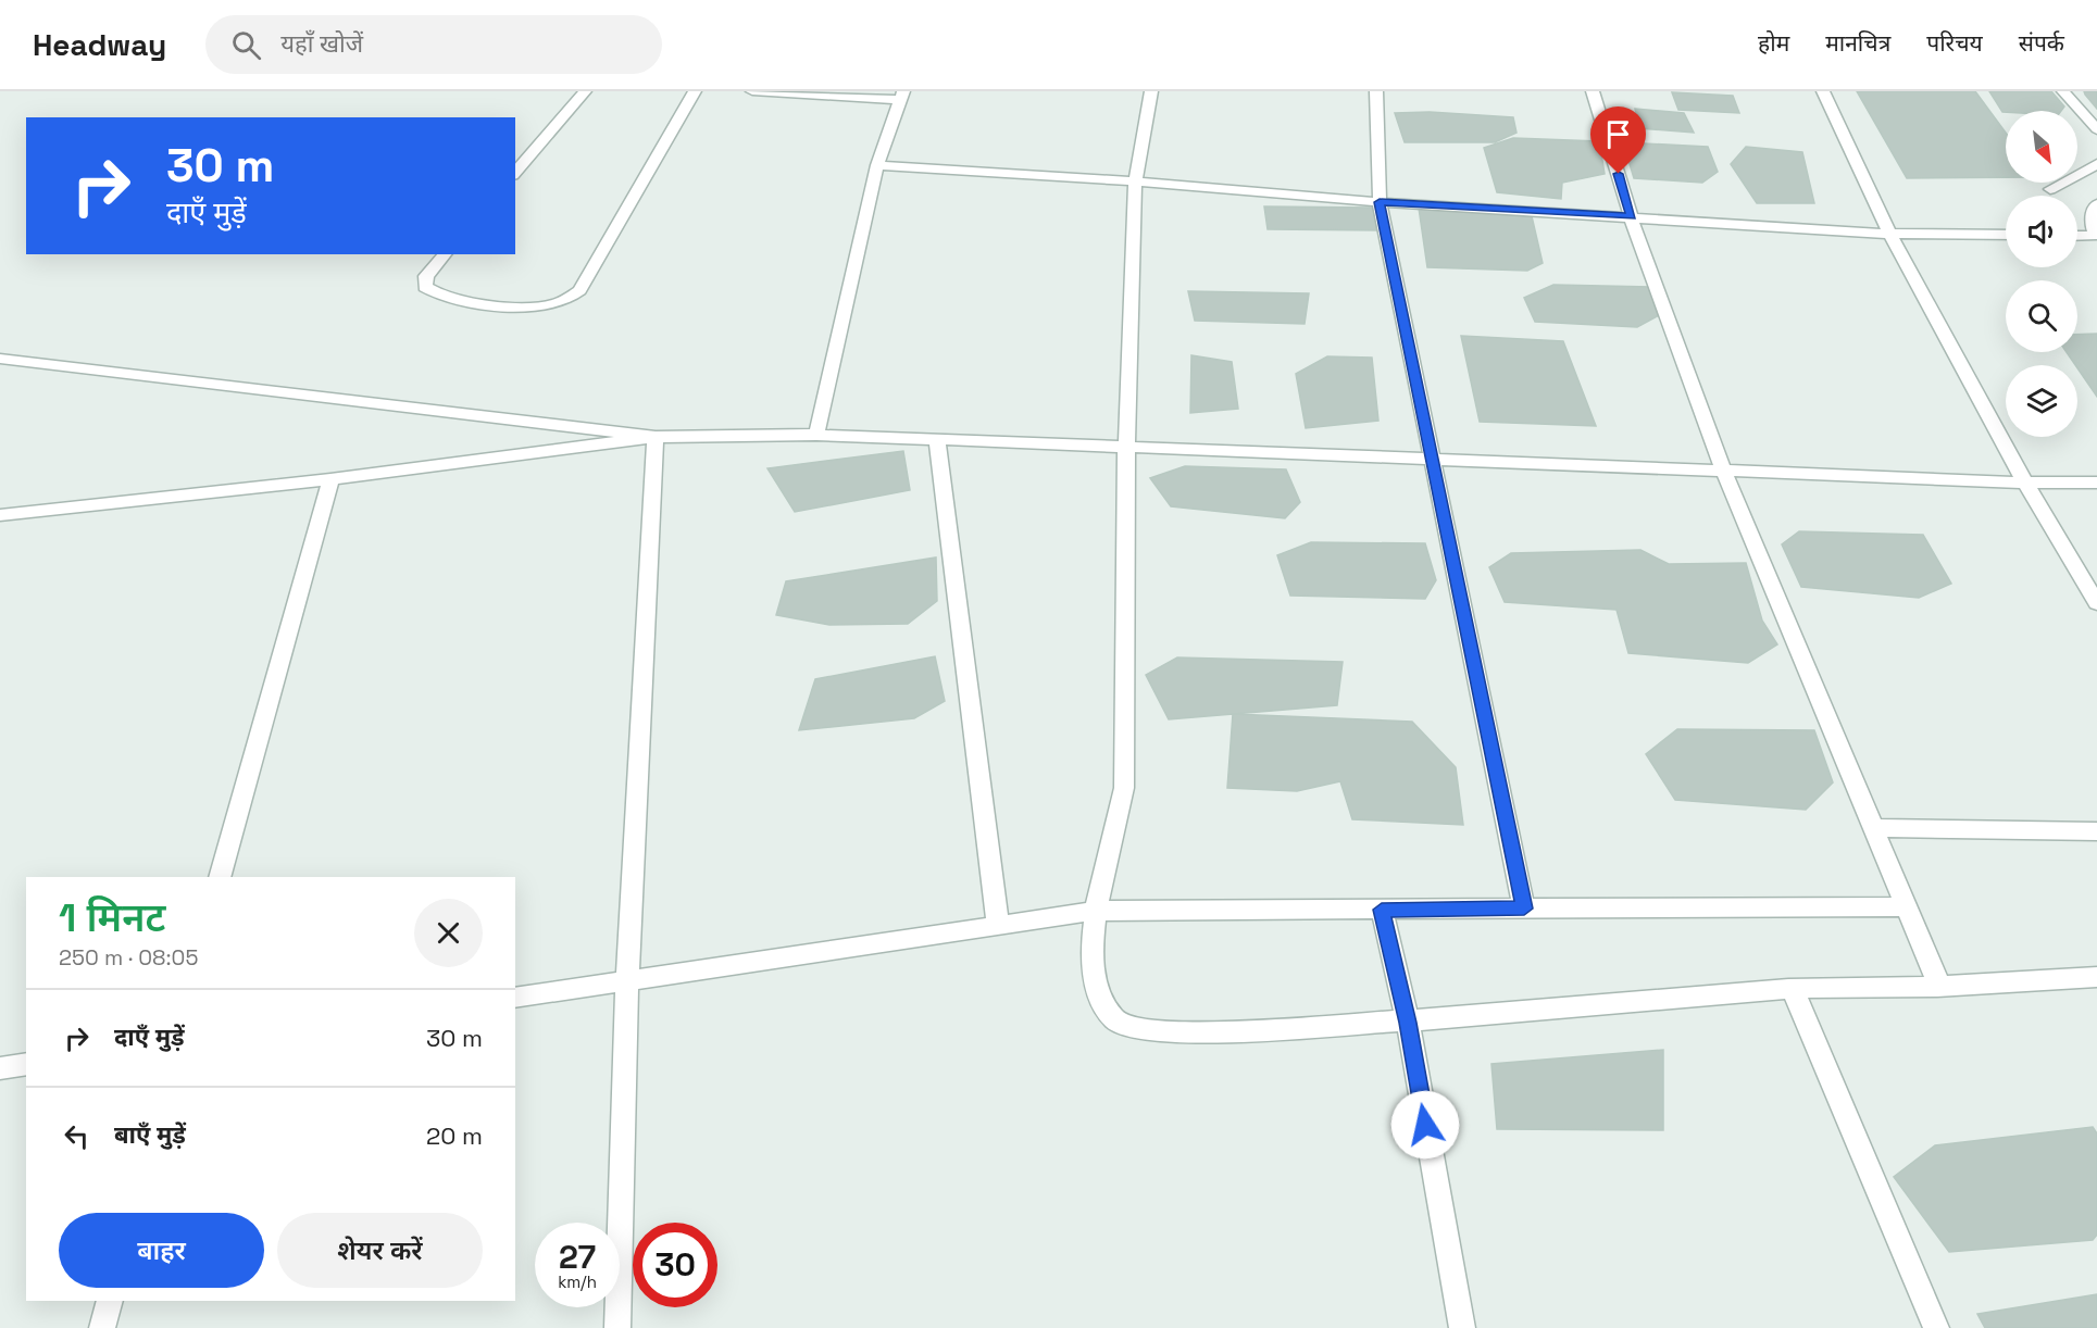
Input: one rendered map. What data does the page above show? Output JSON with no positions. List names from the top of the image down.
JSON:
{
  "north": "bottom right",
  "page": {
    "header": "Headway",
    "search": "यहाँ खोजें",
    "nav": [
      "होम",
      "मानचित्र",
      "परिचय",
      "संपर्क"
    ],
    "turn": ["30 m", "दाएँ मुड़ें"],
    "heading": ["1 मिनट", "250 m · 08:05"],
    "list": [
      {
        "name": "दाएँ मुड़ें",
        "value": "30 m"
      },
      {
        "name": "बाएँ मुड़ें",
        "value": "20 m"
      }
    ],
    "buttons": ["बाहर", "शेयर करें"],
    "speed": "27 km/h",
    "limit": "30"
  }
}
